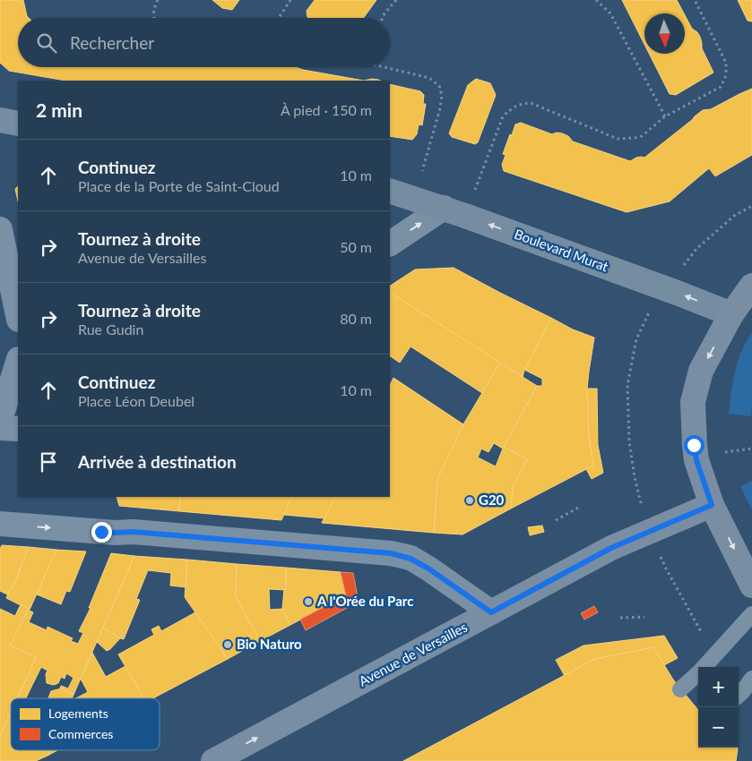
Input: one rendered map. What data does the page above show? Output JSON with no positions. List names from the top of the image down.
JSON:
{
  "streets": {
    "main road": ["Boulevard Murat", "Avenue de Versailles"]
  },
  "one_way": ["Boulevard Murat", "Avenue de Versailles"],
  "places": ["G20", "A l'Orée du Parc", "Bio Naturo"],
  "legend": ["Logements", "Commerces"],
  "north": "bottom",
  "page": {
    "search": "Rechercher",
    "heading": ["2 min", "À pied · 150 m"],
    "list": [
      ["Continuez", "Place de la Porte de Saint-Cloud", "10 m"],
      ["Tournez à droite", "Avenue de Versailles", "50 m"],
      ["Tournez à droite", "Rue Gudin", "80 m"],
      ["Continuez", "Place Léon Deubel", "10 m"],
      "Arrivée à destination"
    ],
    "map_buttons": ["+", "−"]
  }
}
